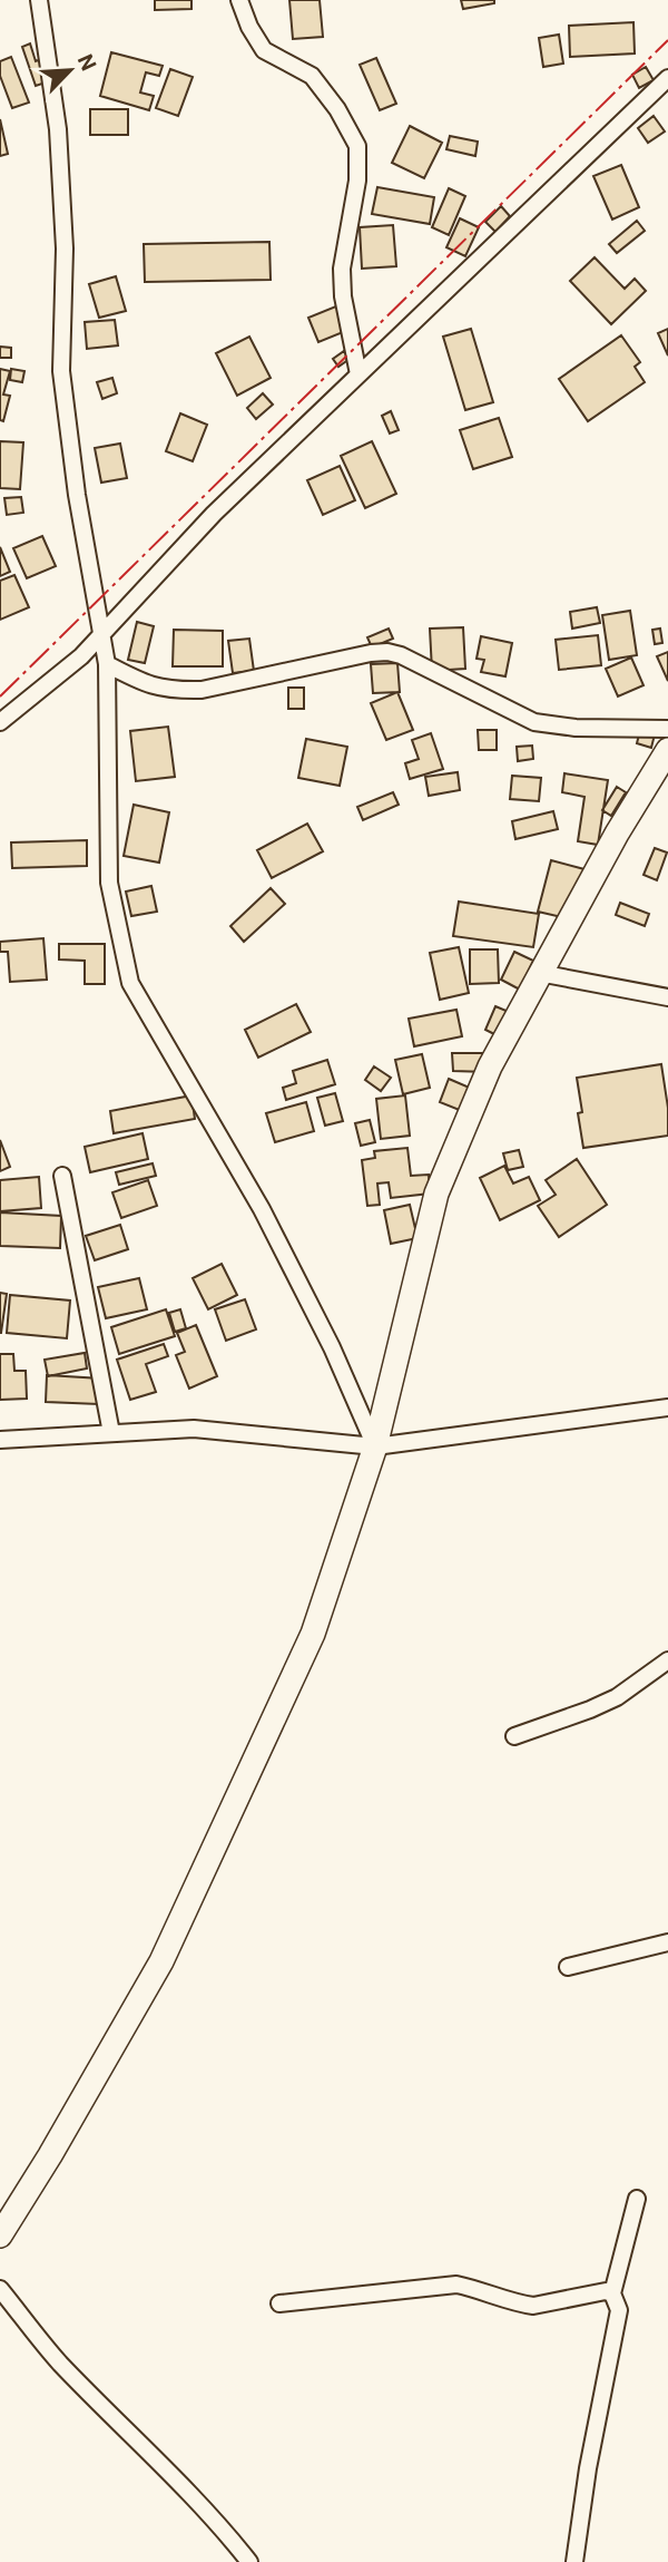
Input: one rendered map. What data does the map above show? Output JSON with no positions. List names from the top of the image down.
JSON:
{
  "north": "top right"
}
